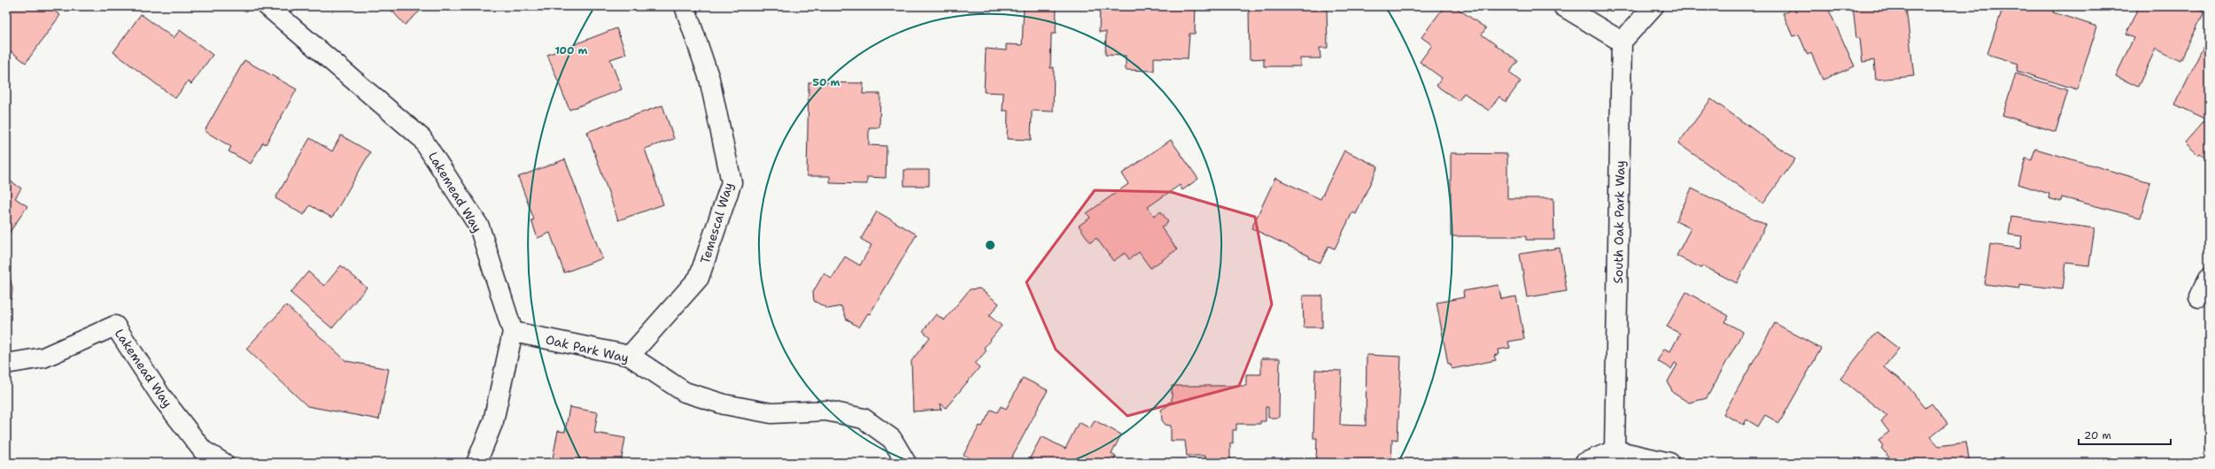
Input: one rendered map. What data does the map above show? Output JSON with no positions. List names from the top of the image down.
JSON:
{
  "streets": {
    "street": [
      "Lakemead Way",
      "South Oak Park Way",
      "Temescal Way",
      "Oak Park Way"
    ]
  },
  "crossings": [
    ["Lakemead Way", "Oak Park Way"],
    ["Temescal Way", "Oak Park Way"]
  ],
  "scale_bar": "20 m",
  "rings": ["100 m", "50 m"]
}
